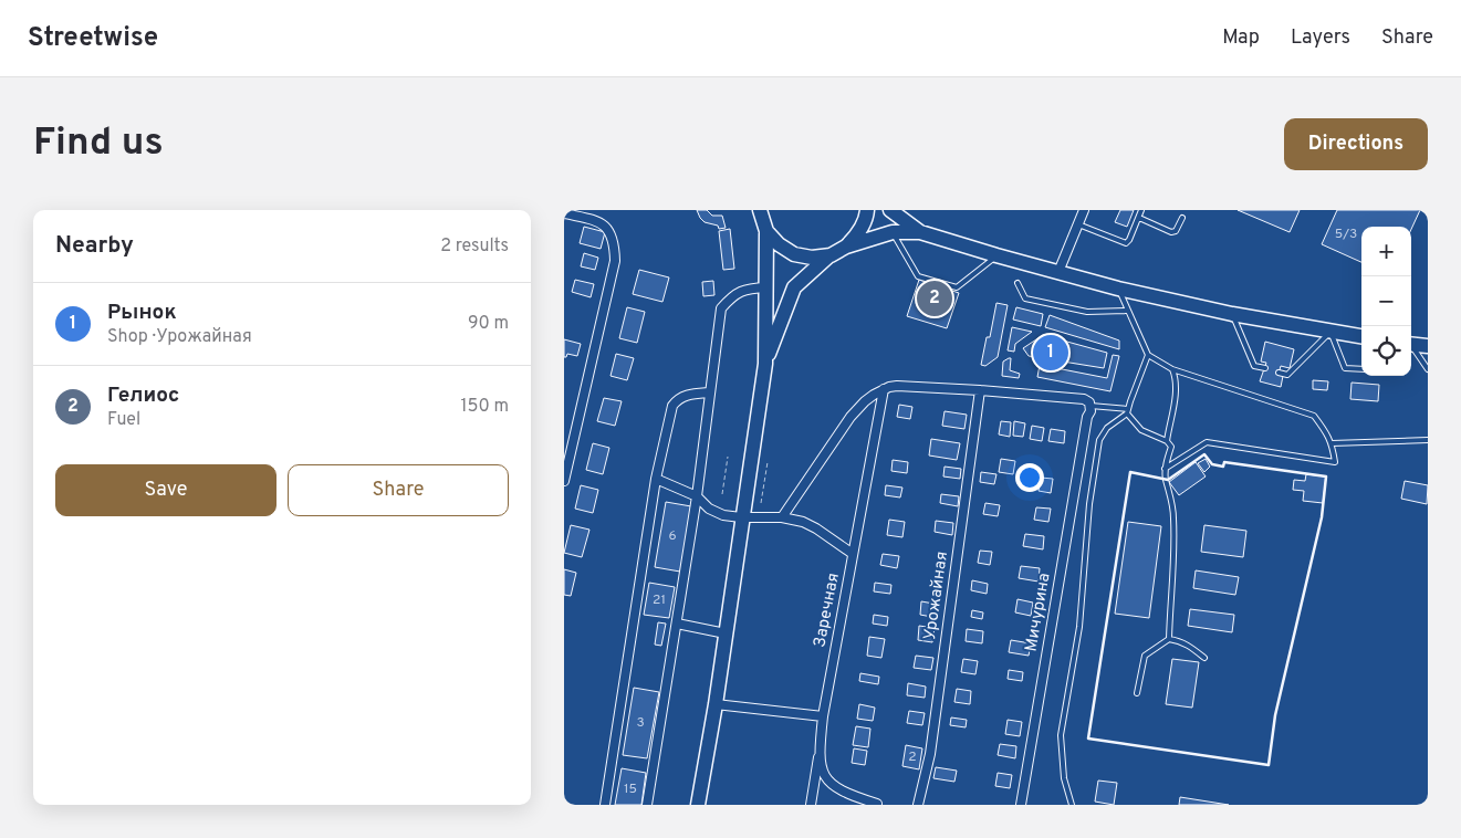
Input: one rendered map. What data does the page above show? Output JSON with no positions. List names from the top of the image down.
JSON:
{
  "streets": {
    "street": ["Урожайная", "Заречная", "Мичурина"]
  },
  "house_numbers": [
    "5/3",
    "6",
    "21",
    "3",
    "2",
    "15"
  ],
  "page": {
    "header": "Streetwise",
    "nav": ["Map", "Layers", "Share"],
    "buttons": [
      "Directions",
      ["Save", "Share"]
    ],
    "title": "Find us",
    "heading": ["Nearby", "2 results"],
    "map_buttons": ["+", "−"],
    "pins": ["2", "1"],
    "list": [
      {
        "mark": "1",
        "name": "Рынок",
        "note": "Shop · Урожайная",
        "value": "90 m"
      },
      {
        "mark": "2",
        "name": "Гелиос",
        "note": "Fuel",
        "value": "150 m"
      }
    ]
  }
}
